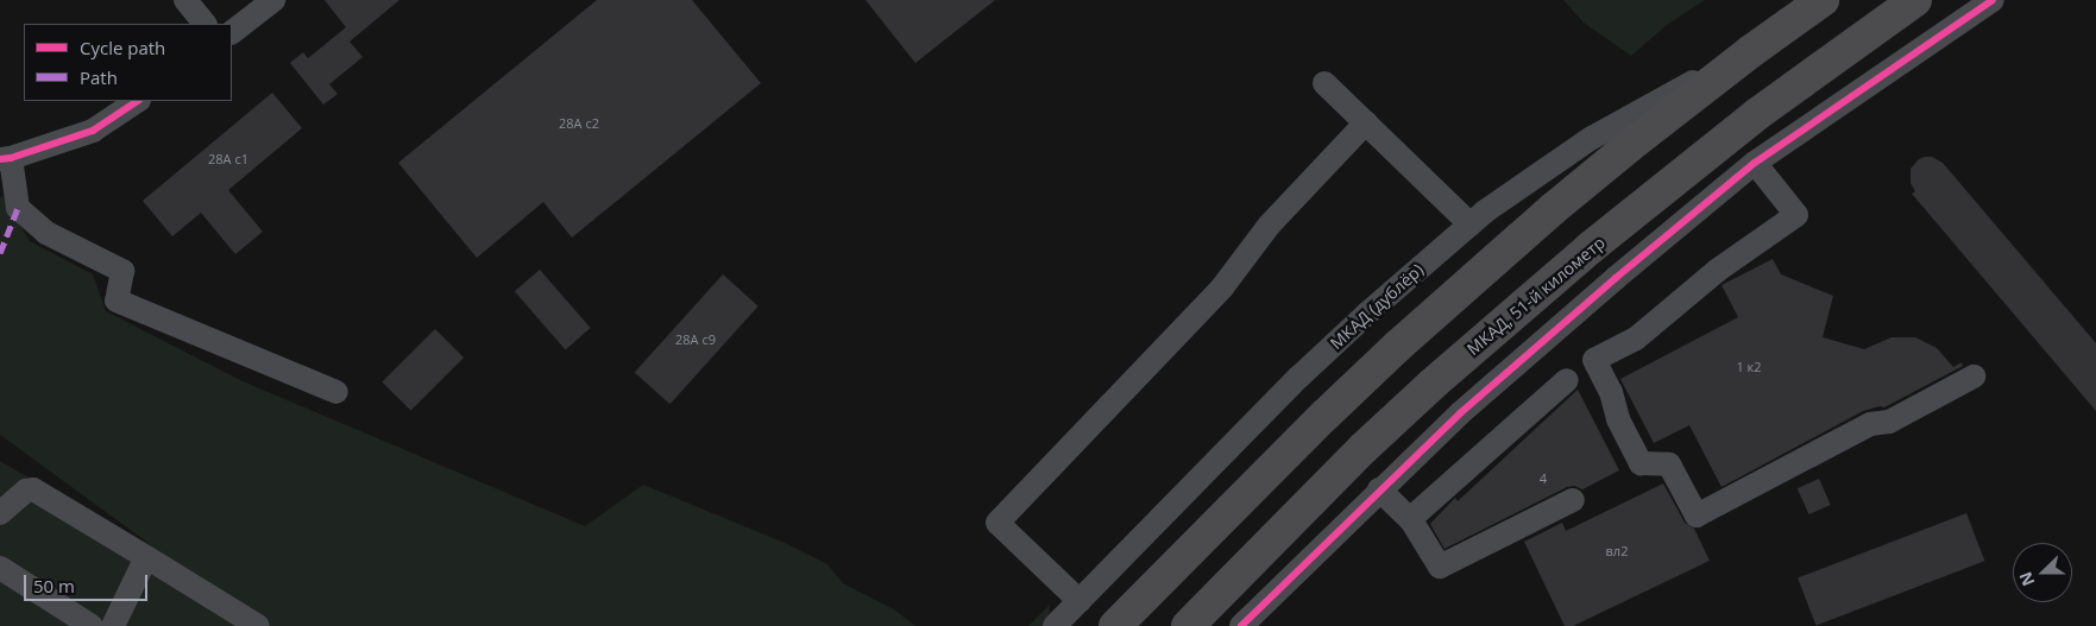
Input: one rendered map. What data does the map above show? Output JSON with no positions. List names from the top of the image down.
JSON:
{
  "streets": {
    "highway": ["МКАД, 51-й километр"],
    "street": ["МКАД (дублёр)"]
  },
  "house_numbers": [
    "28А с2",
    "28А с1",
    "28А с9",
    "1 к2",
    "4",
    "вл2"
  ],
  "legend": ["Cycle path", "Path"],
  "scale_bar": "50 m",
  "north": "left"
}
